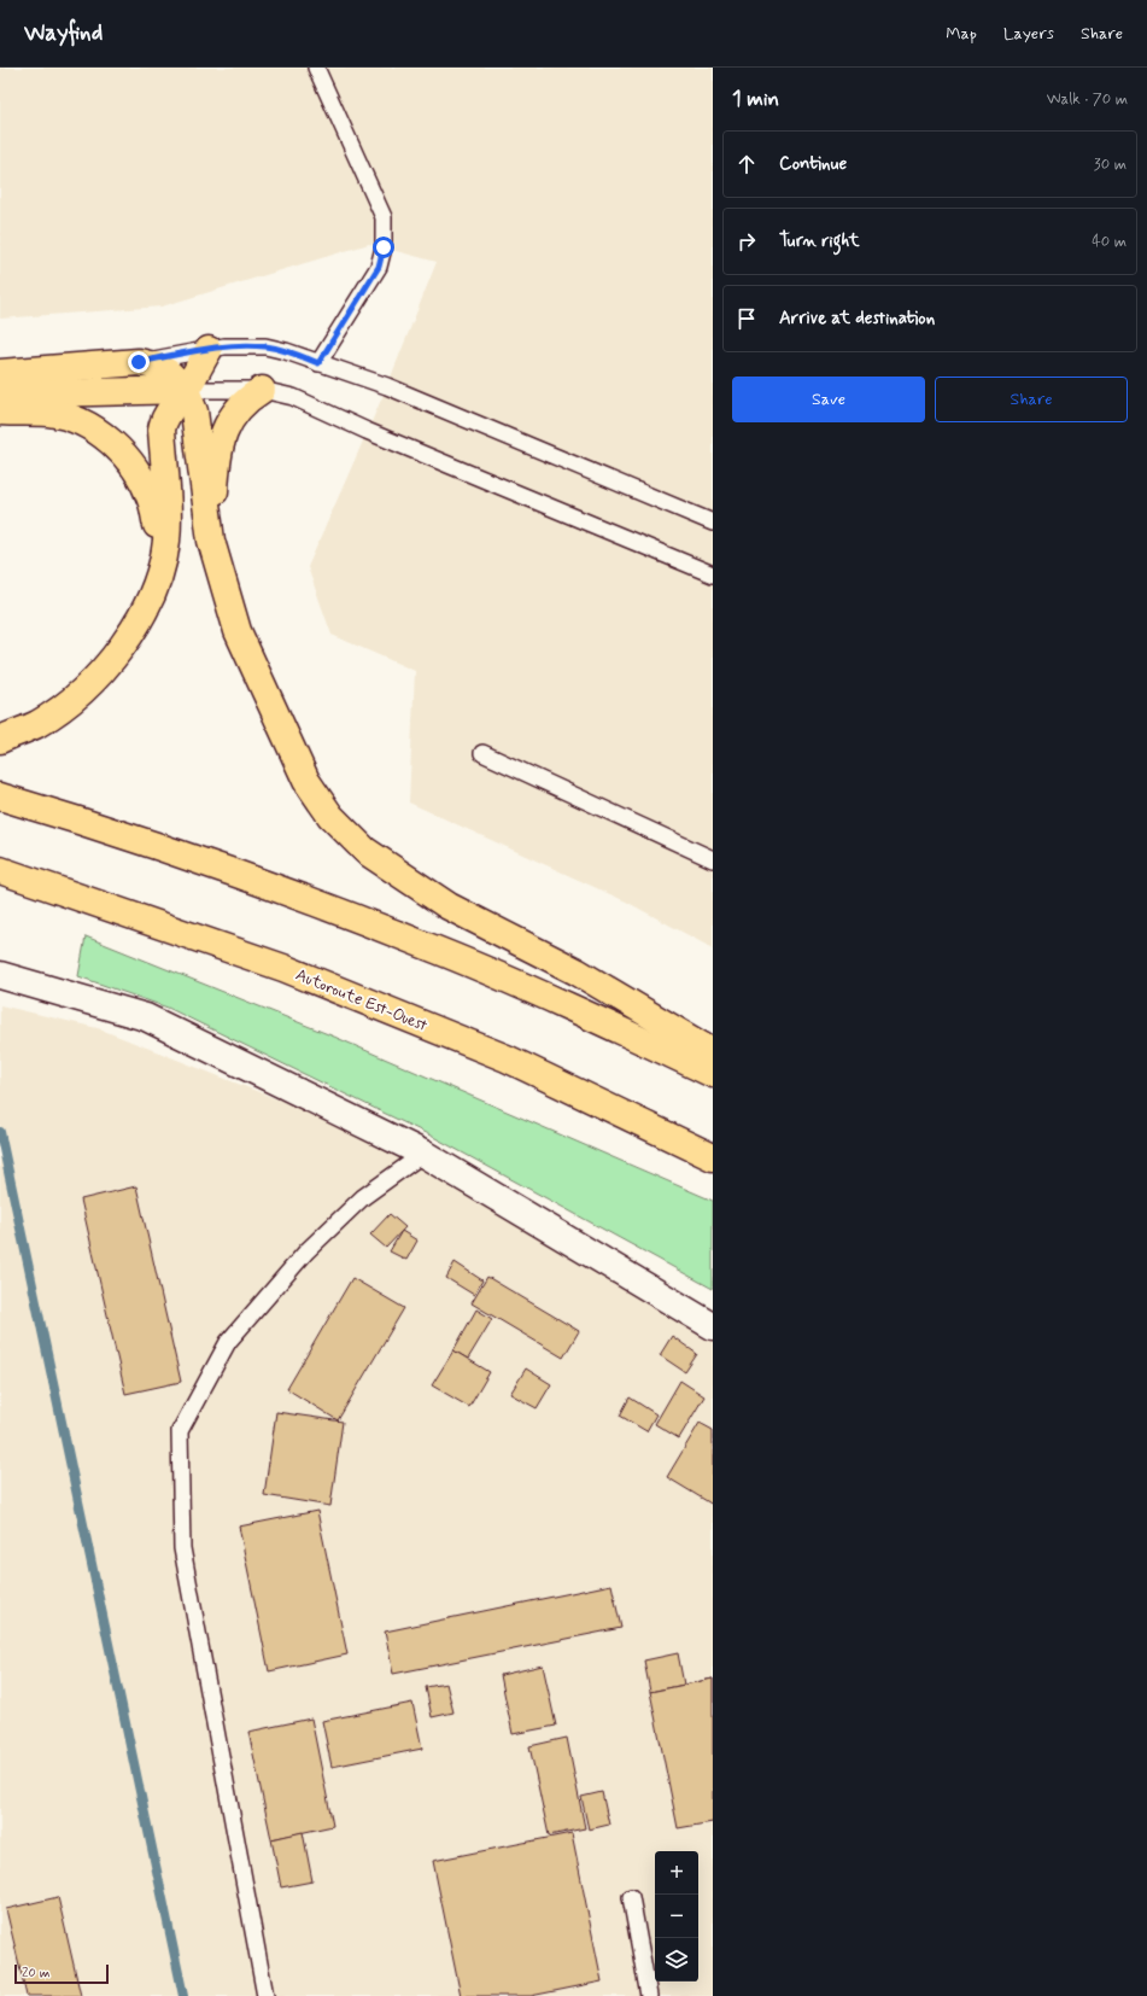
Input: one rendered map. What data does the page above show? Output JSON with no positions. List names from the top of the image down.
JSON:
{
  "streets": {
    "highway": ["Autoroute Est-Ouest"]
  },
  "scale_bar": "20 m",
  "page": {
    "header": "Wayfind",
    "nav": ["Map", "Layers", "Share"],
    "heading": ["1 min", "Walk · 70 m"],
    "list": [
      ["Continue", "30 m"],
      ["Turn right", "40 m"],
      "Arrive at destination"
    ],
    "buttons": ["Save", "Share"],
    "map_buttons": ["+", "−"],
    "scale": "20 m"
  }
}
